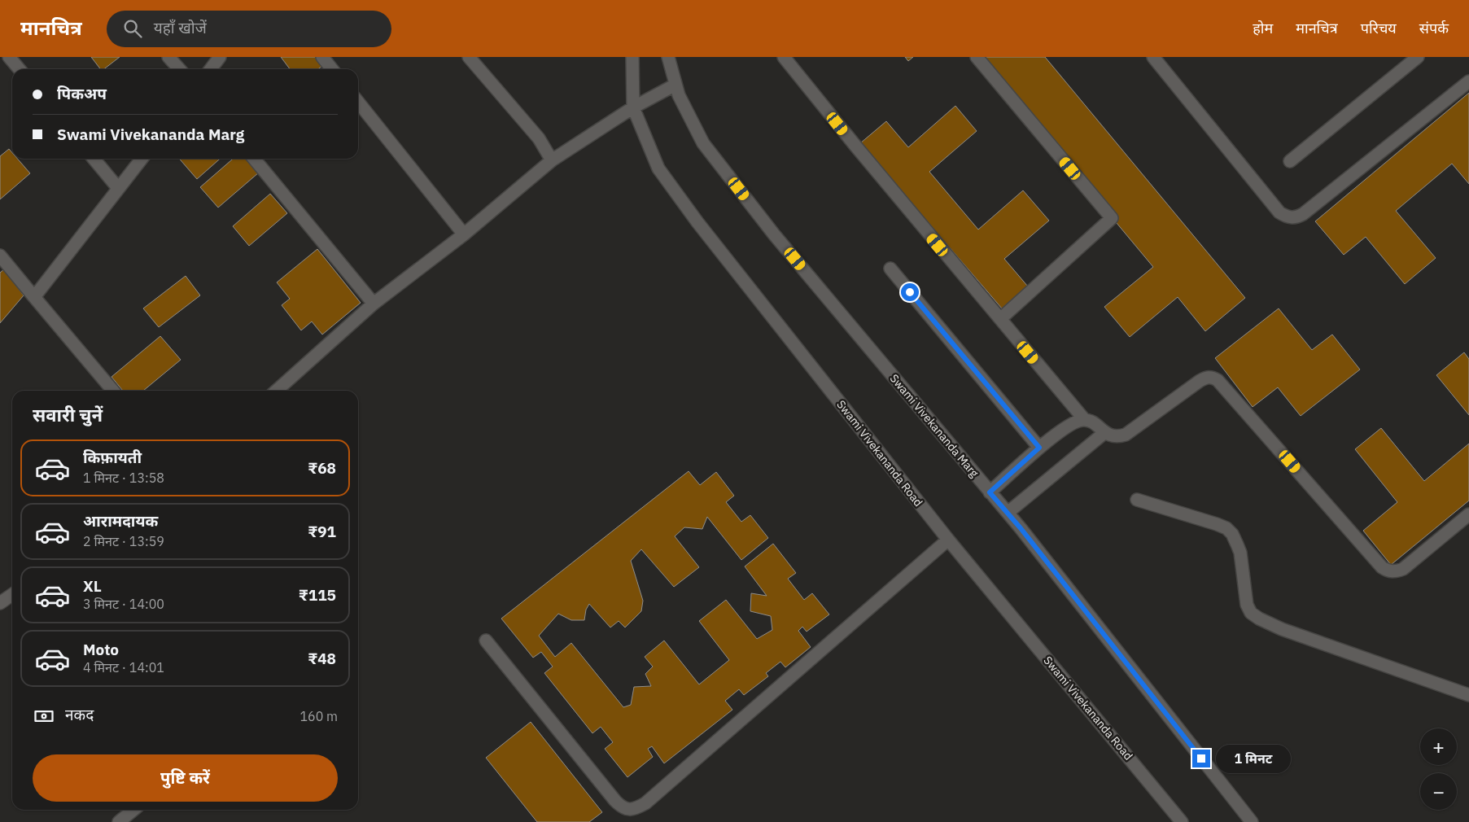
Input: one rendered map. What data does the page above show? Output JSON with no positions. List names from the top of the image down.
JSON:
{
  "streets": {
    "street": ["Swami Vivekananda Marg", "Swami Vivekananda Road"]
  },
  "page": {
    "header": "मानचित्र",
    "search": "यहाँ खोजें",
    "nav": [
      "होम",
      "मानचित्र",
      "परिचय",
      "संपर्क"
    ],
    "banner": ["पिकअप", "Swami Vivekananda Marg"],
    "heading": "सवारी चुनें",
    "list": [
      {
        "name": "किफ़ायती",
        "note": "1 मिनट · 13:58",
        "value": "₹68"
      },
      {
        "name": "आरामदायक",
        "note": "2 मिनट · 13:59",
        "value": "₹91"
      },
      {
        "name": "XL",
        "note": "3 मिनट · 14:00",
        "value": "₹115"
      },
      {
        "name": "Moto",
        "note": "4 मिनट · 14:01",
        "value": "₹48"
      }
    ],
    "pay": ["नकद", "160 m"],
    "map_buttons": ["+", "−"],
    "bubble": "1 मिनट",
    "buttons": "पुष्टि करें"
  }
}
